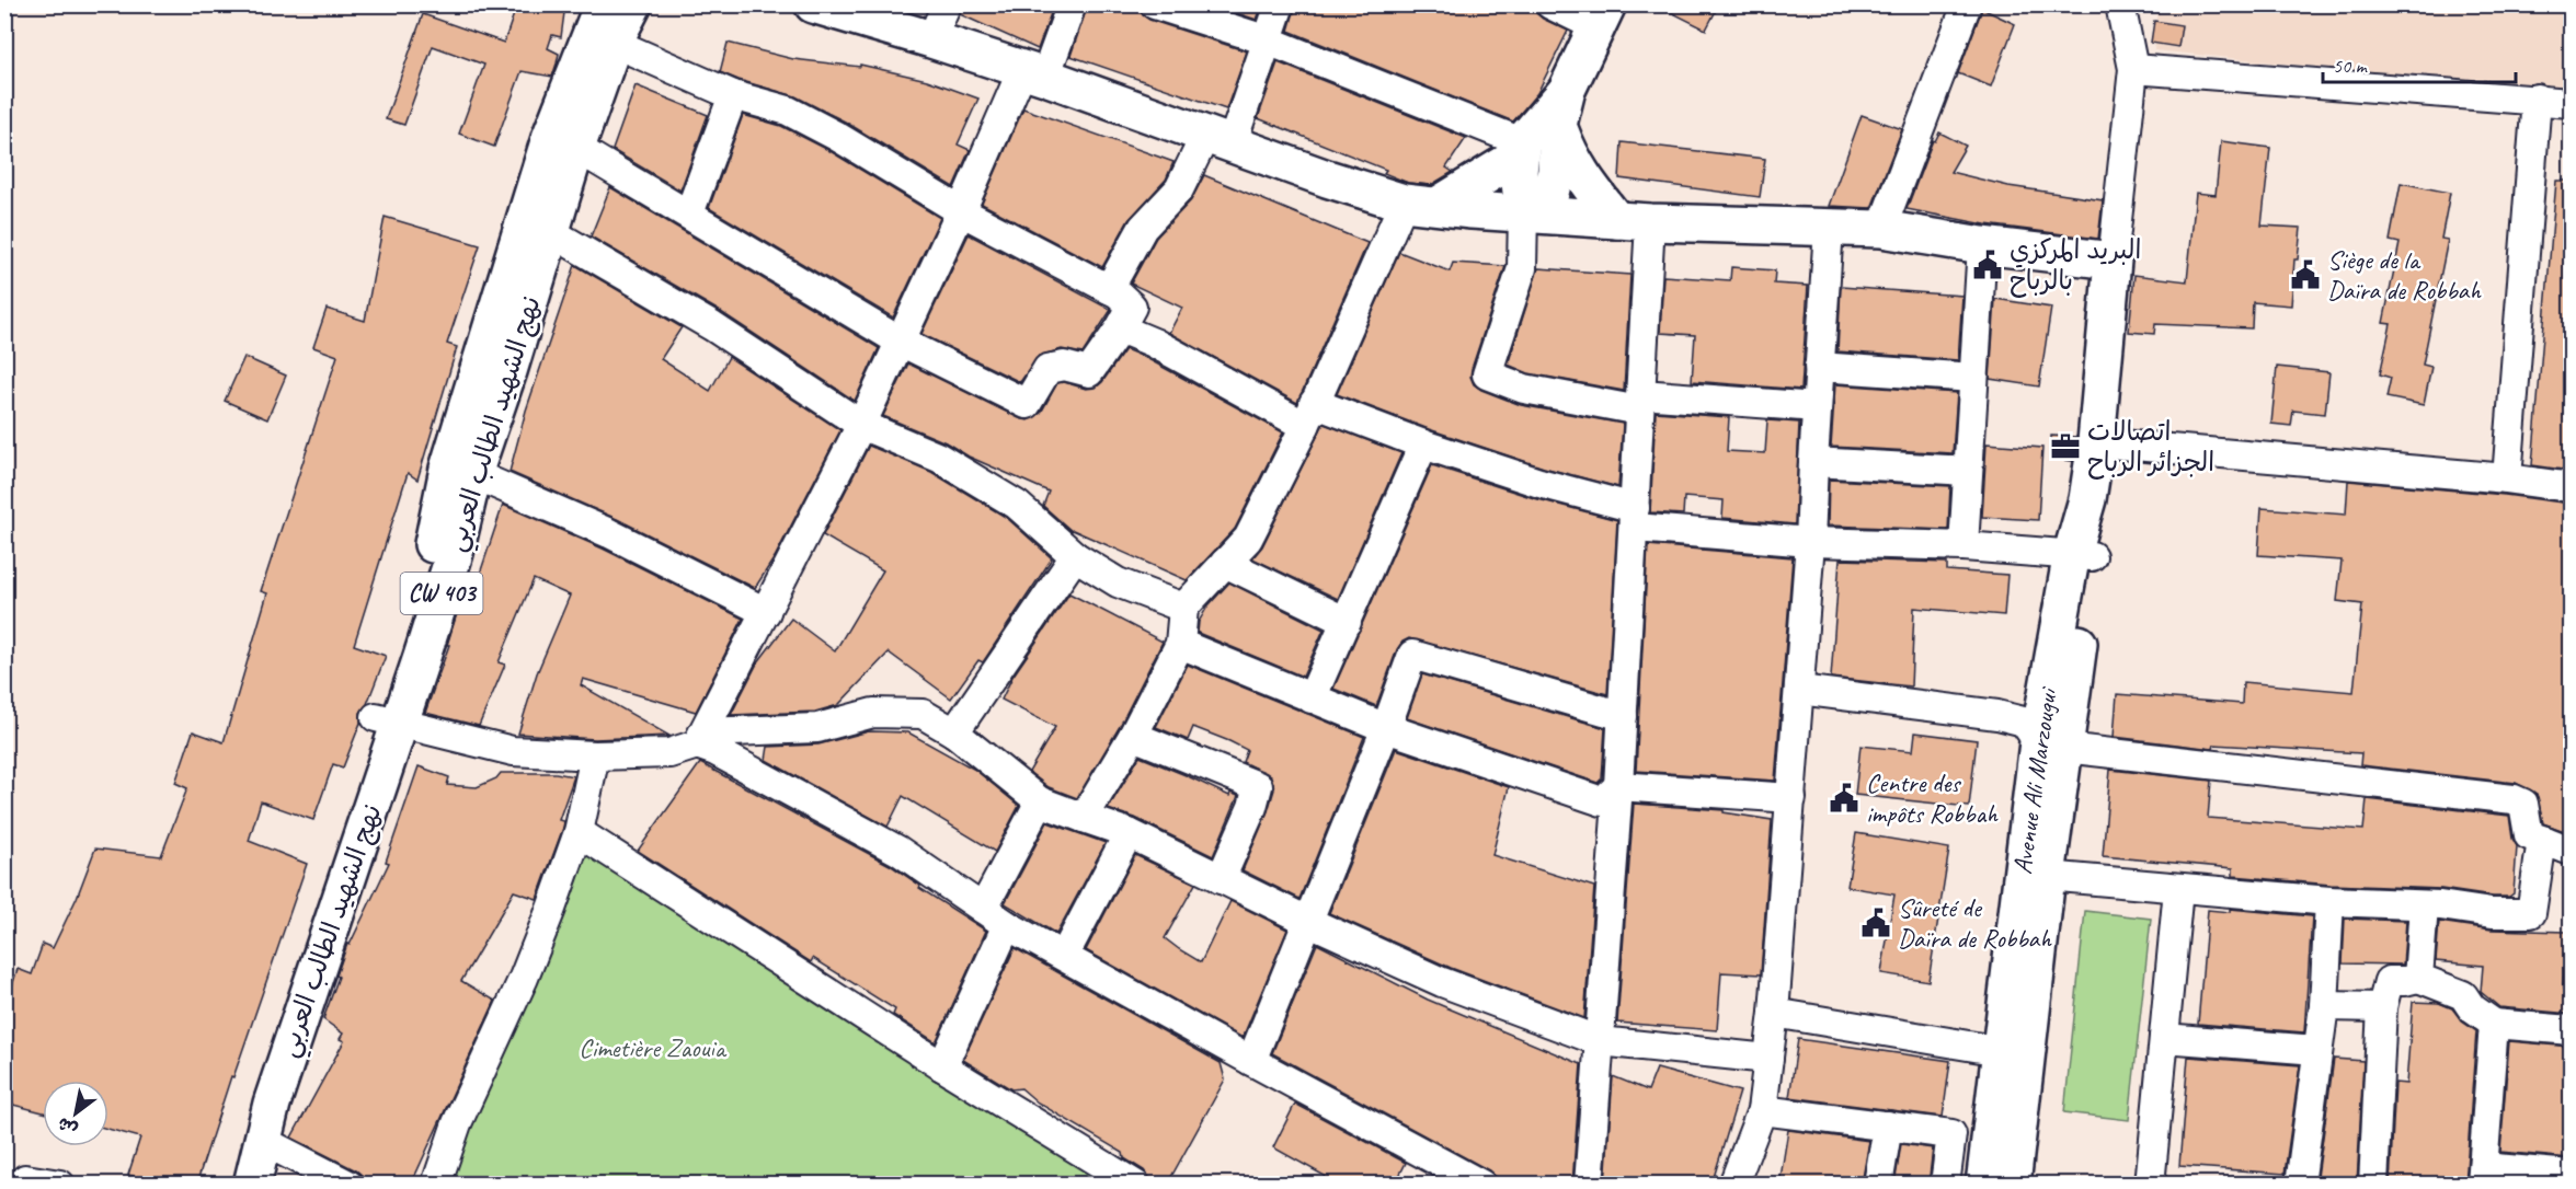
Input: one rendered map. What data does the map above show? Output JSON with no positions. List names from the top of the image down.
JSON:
{
  "streets": {
    "main road": ["نهج الشهيد الطالب العربي", "CW 403", "Avenue Ali Marzougui"]
  },
  "parks": ["Cimetière Zaouia"],
  "places": {
    "public building": [
      "البريد المركزي بالرباح",
      "Siège de la Daïra de Robbah",
      "Centre des impôts Robbah",
      "Sûreté de Daïra de Robbah"
    ],
    "office": ["اتصالات الجزائر الرباح"]
  },
  "scale_bar": "50 m",
  "north": "bottom left"
}
